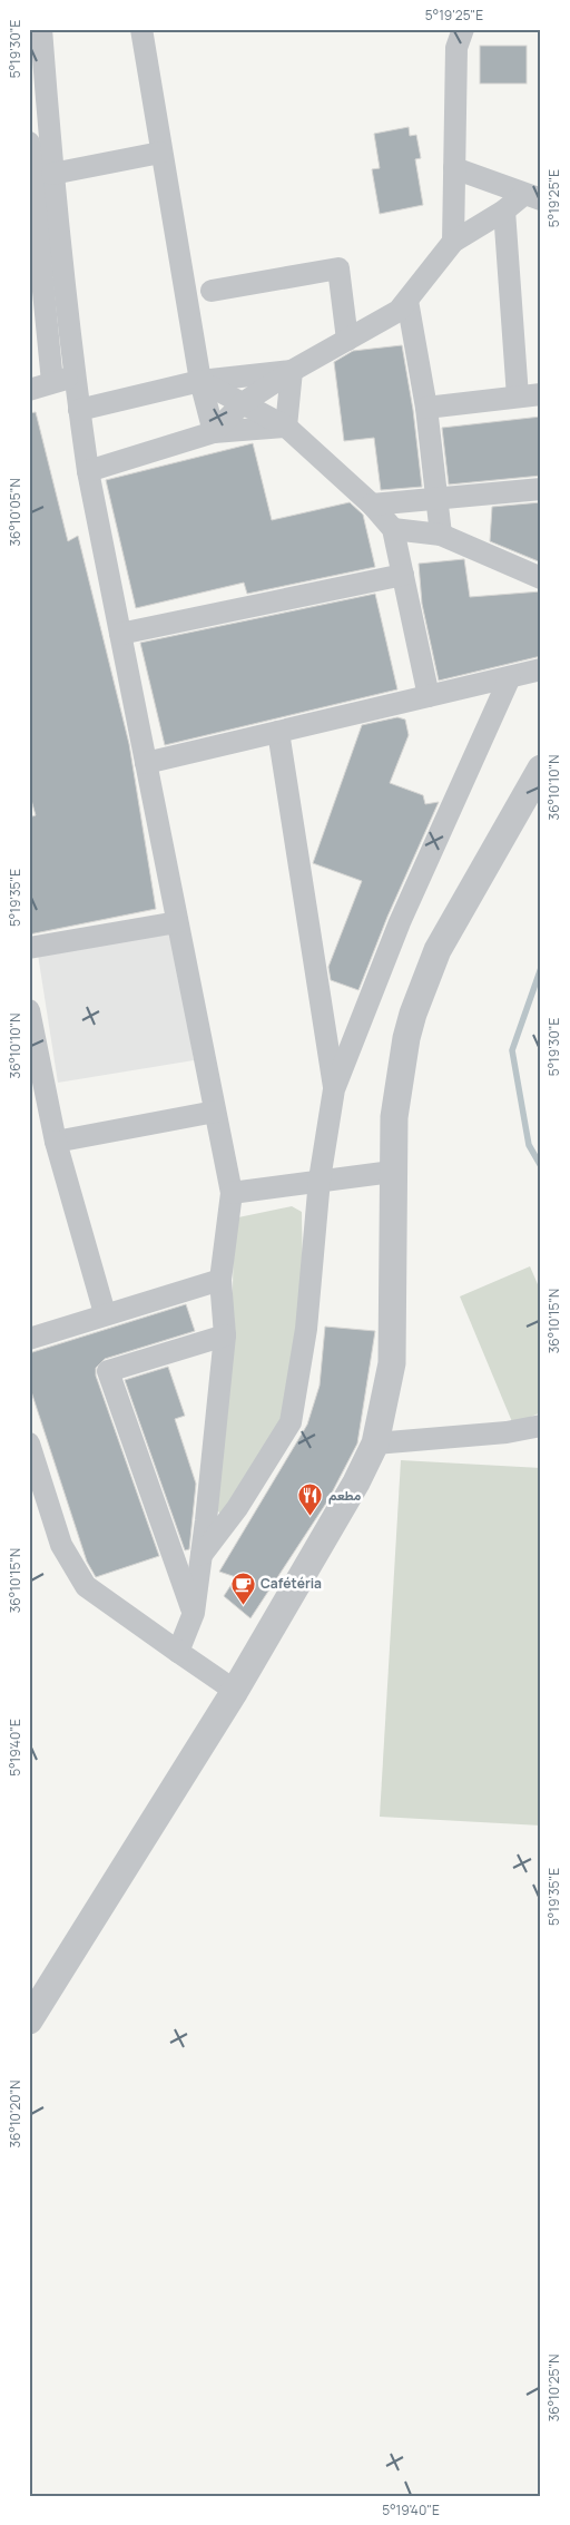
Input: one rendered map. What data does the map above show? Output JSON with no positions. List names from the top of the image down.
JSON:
{
  "places": {
    "restaurant": ["مطعم"],
    "cafe": ["Cafétéria"]
  },
  "coordinates": [
    "5°19'25\"E",
    "5°19'30\"E",
    "36°10'05\"N",
    "36°10'10\"N",
    "5°19'35\"E",
    "36°10'15\"N",
    "5°19'40\"E",
    "36°10'20\"N",
    "36°10'25\"N"
  ]
}
